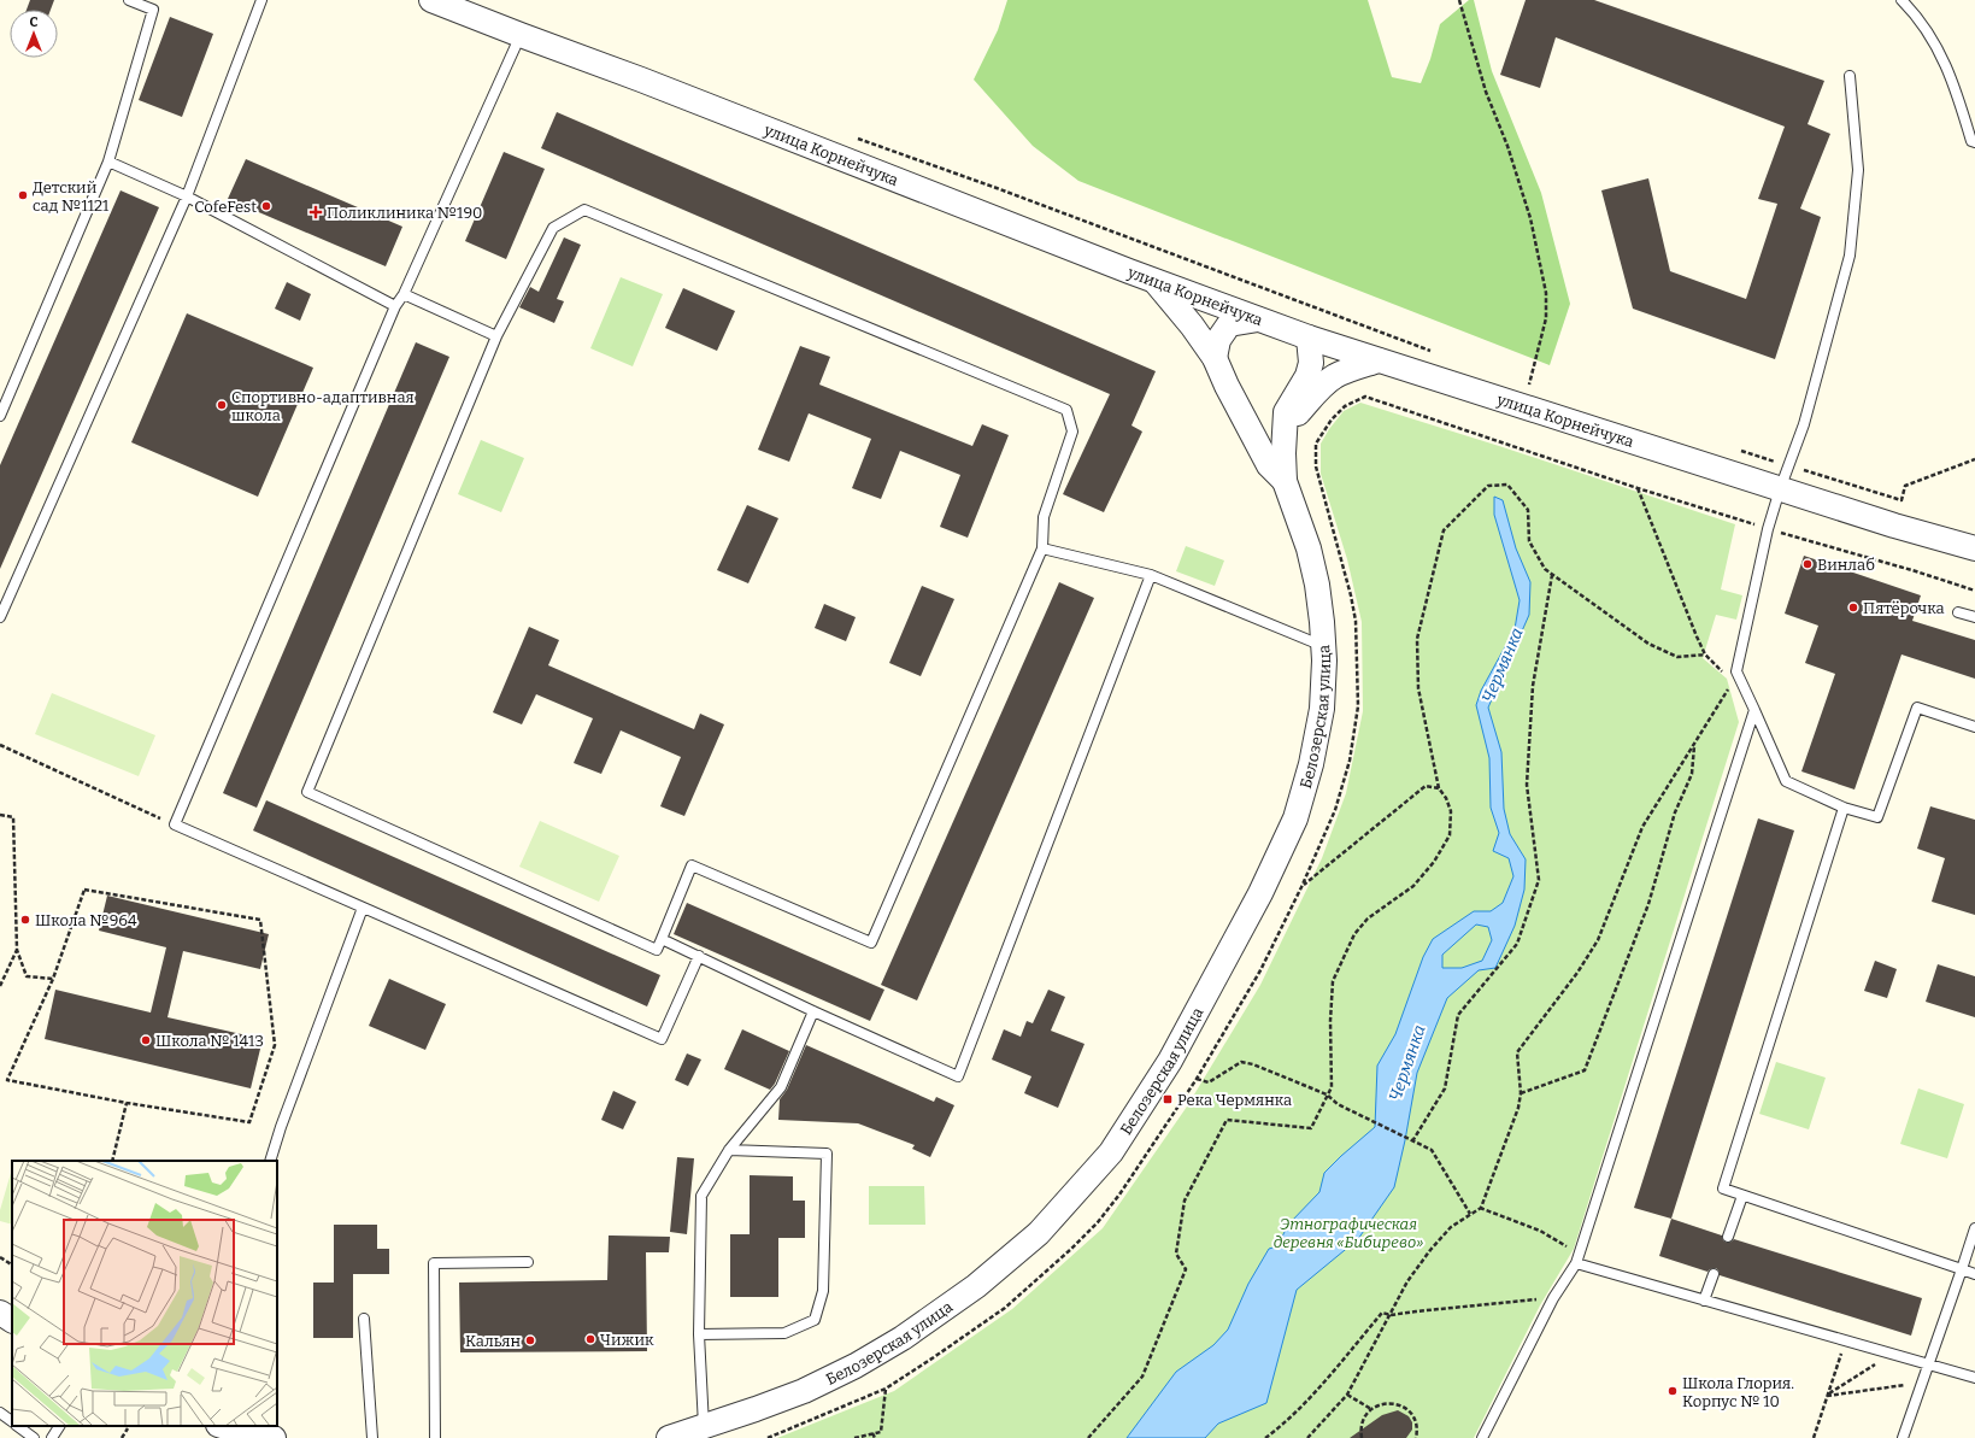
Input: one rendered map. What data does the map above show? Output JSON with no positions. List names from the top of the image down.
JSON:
{
  "streets": {
    "street": ["улица Корнейчука", "Белозерская улица"]
  },
  "crossings": [
    ["улица Корнейчука", "Белозерская улица"]
  ],
  "water": ["Чермянка"],
  "parks": ["Этнографическая деревня «Бибирево»"],
  "places": {
    "other": [
      "Детский сад №1121",
      "CofeFest",
      "Спортивно-адаптивная школа",
      "Винлаб",
      "Пятёрочка",
      "Школа №964",
      "Школа № 1413",
      "Чижик",
      "Кальян",
      "Школа Глория. Корпус № 10"
    ],
    "health": ["Поликлиника №190"],
    "transit": ["Река Чермянка"]
  },
  "north": "top"
}
